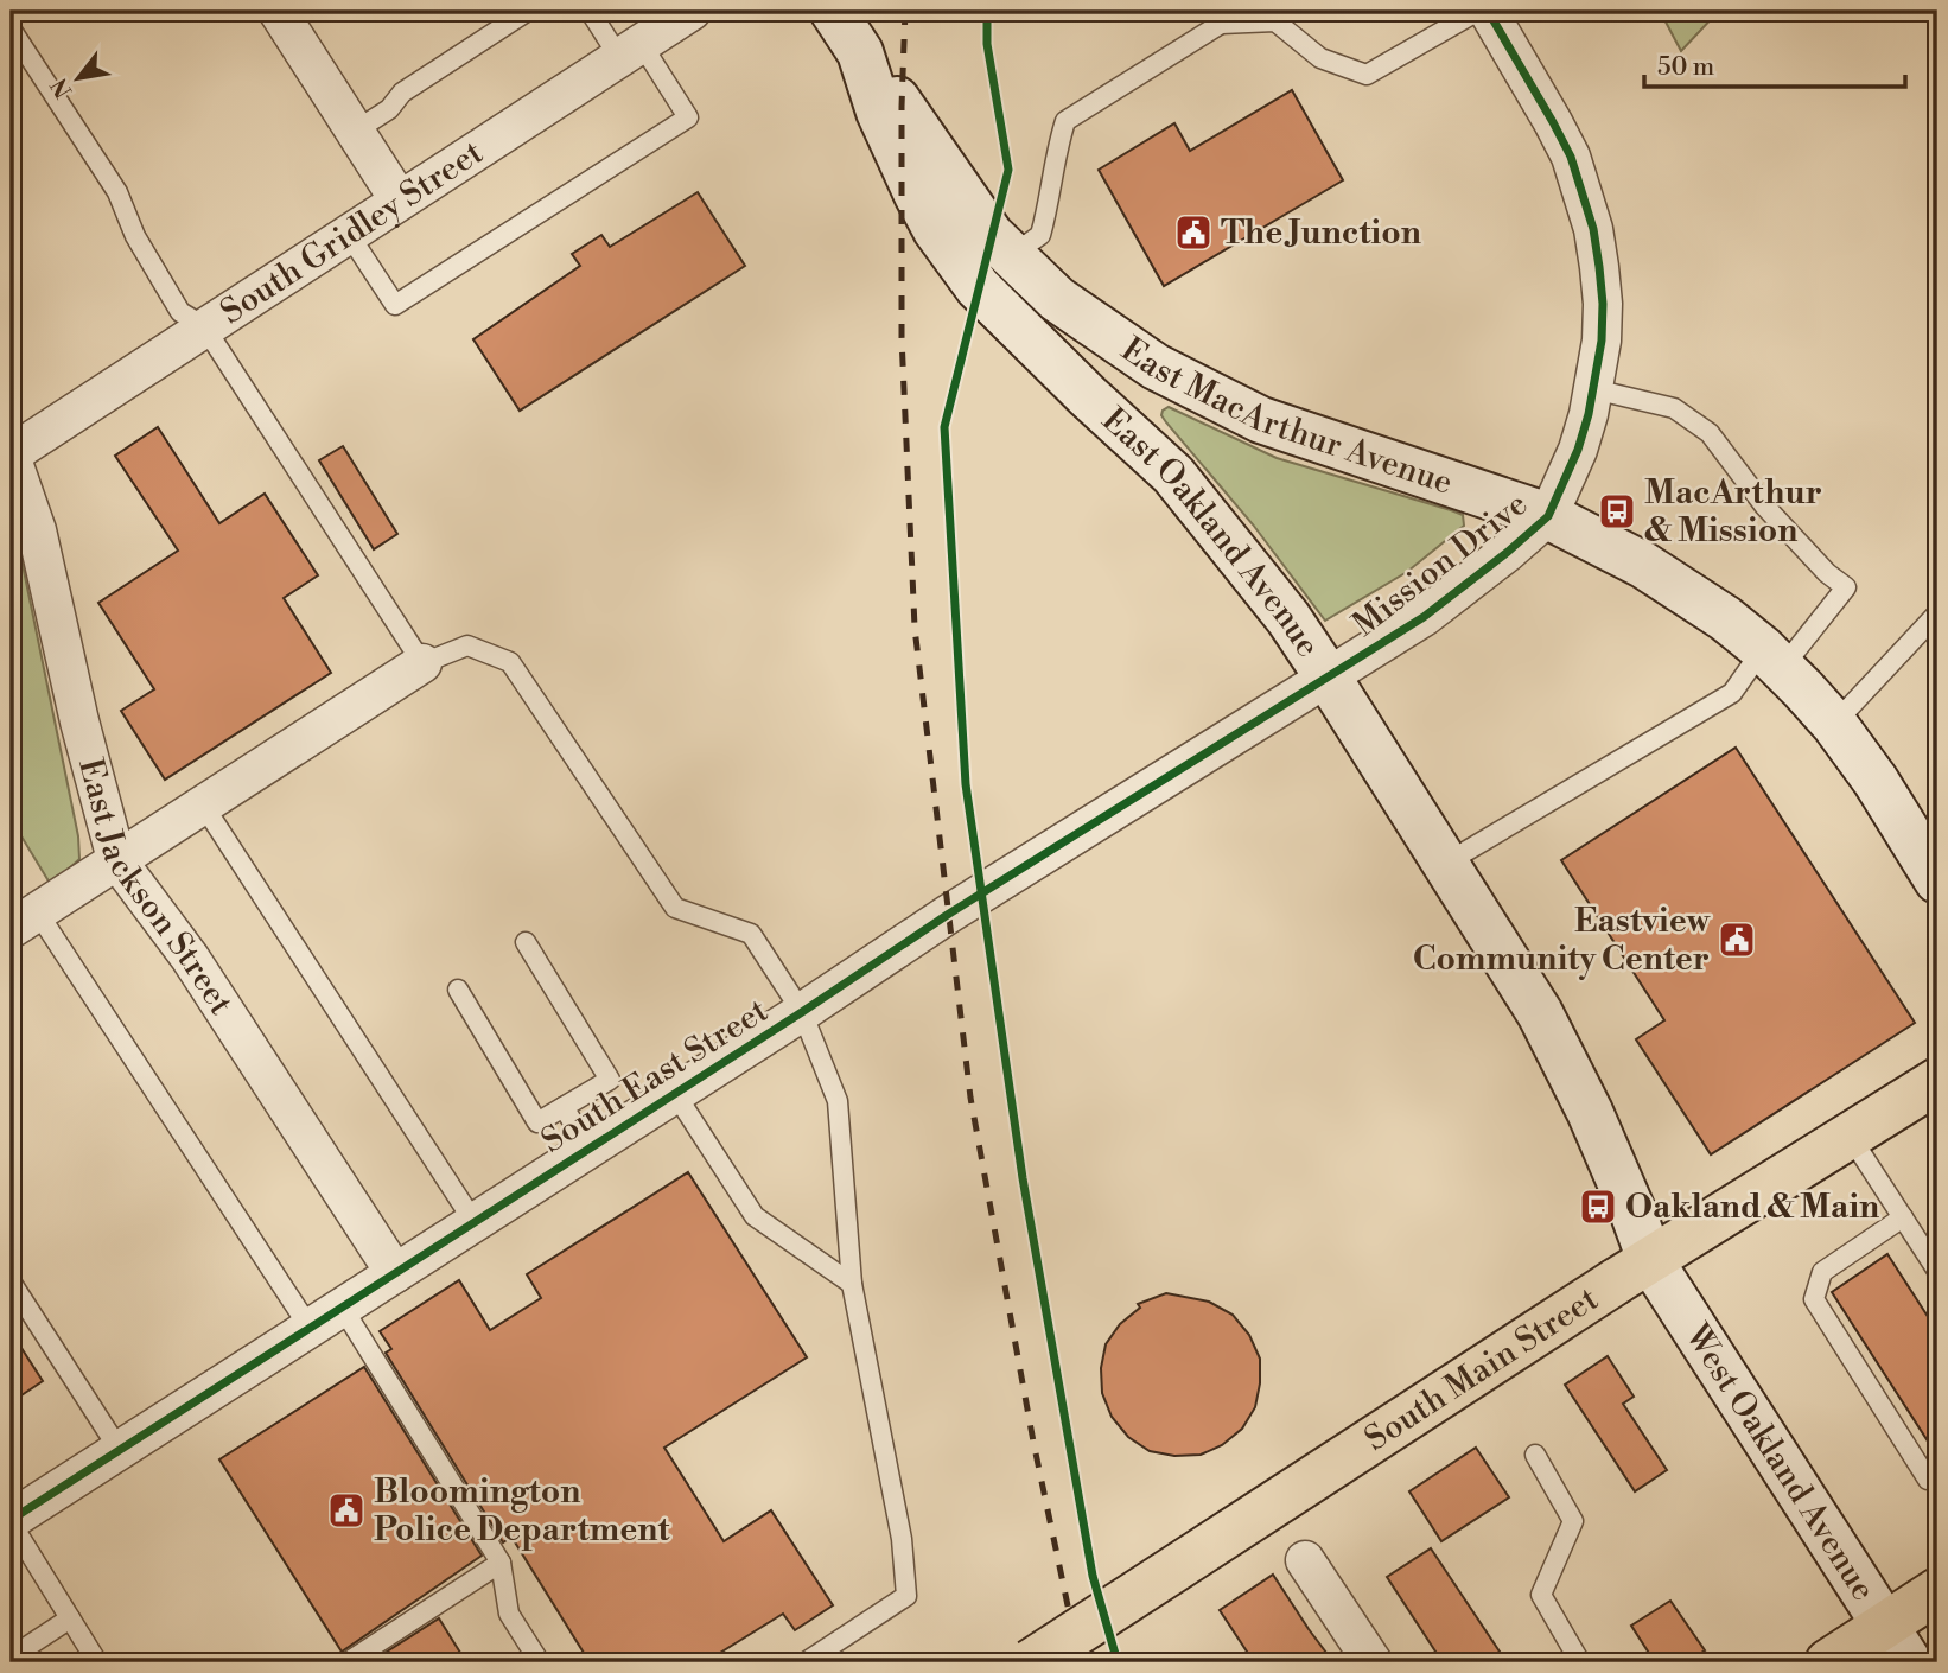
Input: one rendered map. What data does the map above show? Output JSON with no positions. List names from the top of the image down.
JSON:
{
  "streets": {
    "main road": [
      "East MacArthur Avenue",
      "East Oakland Avenue",
      "South Main Street",
      "West Oakland Avenue"
    ],
    "street": [
      "South Gridley Street",
      "Mission Drive",
      "East Jackson Street",
      "South East Street"
    ]
  },
  "crossings": [
    ["South Gridley Street", "East Jackson Street"],
    ["East MacArthur Avenue", "East Oakland Avenue"],
    ["East MacArthur Avenue", "Mission Drive"],
    ["East Oakland Avenue", "Mission Drive"],
    ["East Oakland Avenue", "South East Street"],
    ["East Oakland Avenue", "South Main Street"],
    ["East Oakland Avenue", "West Oakland Avenue"],
    ["Mission Drive", "South East Street"],
    ["East Jackson Street", "South East Street"],
    ["South Main Street", "West Oakland Avenue"]
  ],
  "places": {
    "public building": ["The Junction", "Eastview Community Center", "Bloomington Police Department"],
    "bus stop": ["MacArthur & Mission", "Oakland & Main"]
  },
  "scale_bar": "50 m",
  "north": "bottom left"
}
